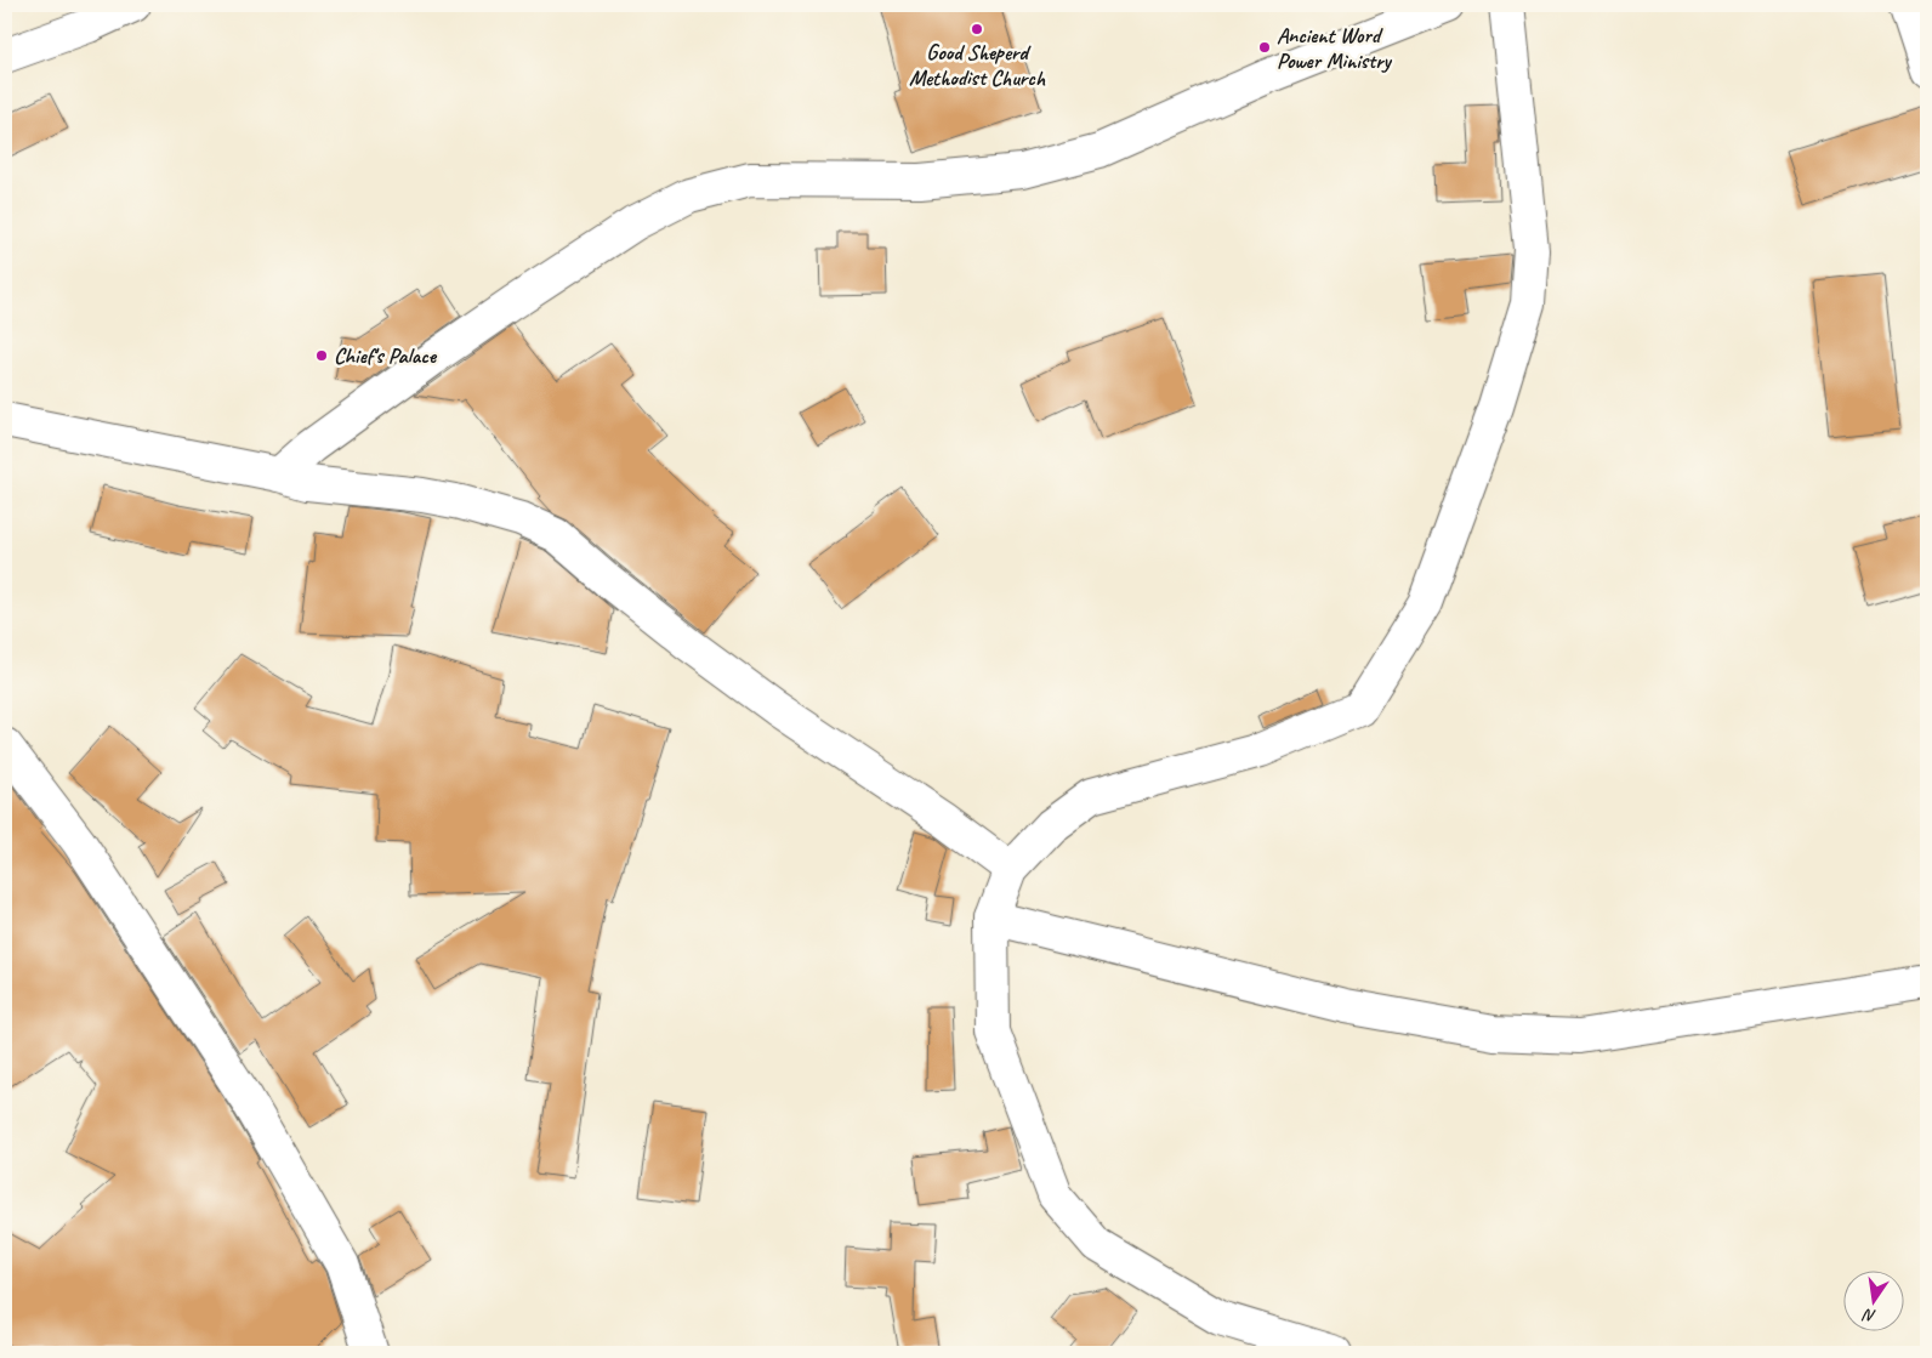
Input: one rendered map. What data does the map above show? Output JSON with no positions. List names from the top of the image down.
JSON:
{
  "places": ["Good Sheperd Methodist Church", "Ancient Word Power Ministry", "Chief's Palace"],
  "north": "bottom"
}
